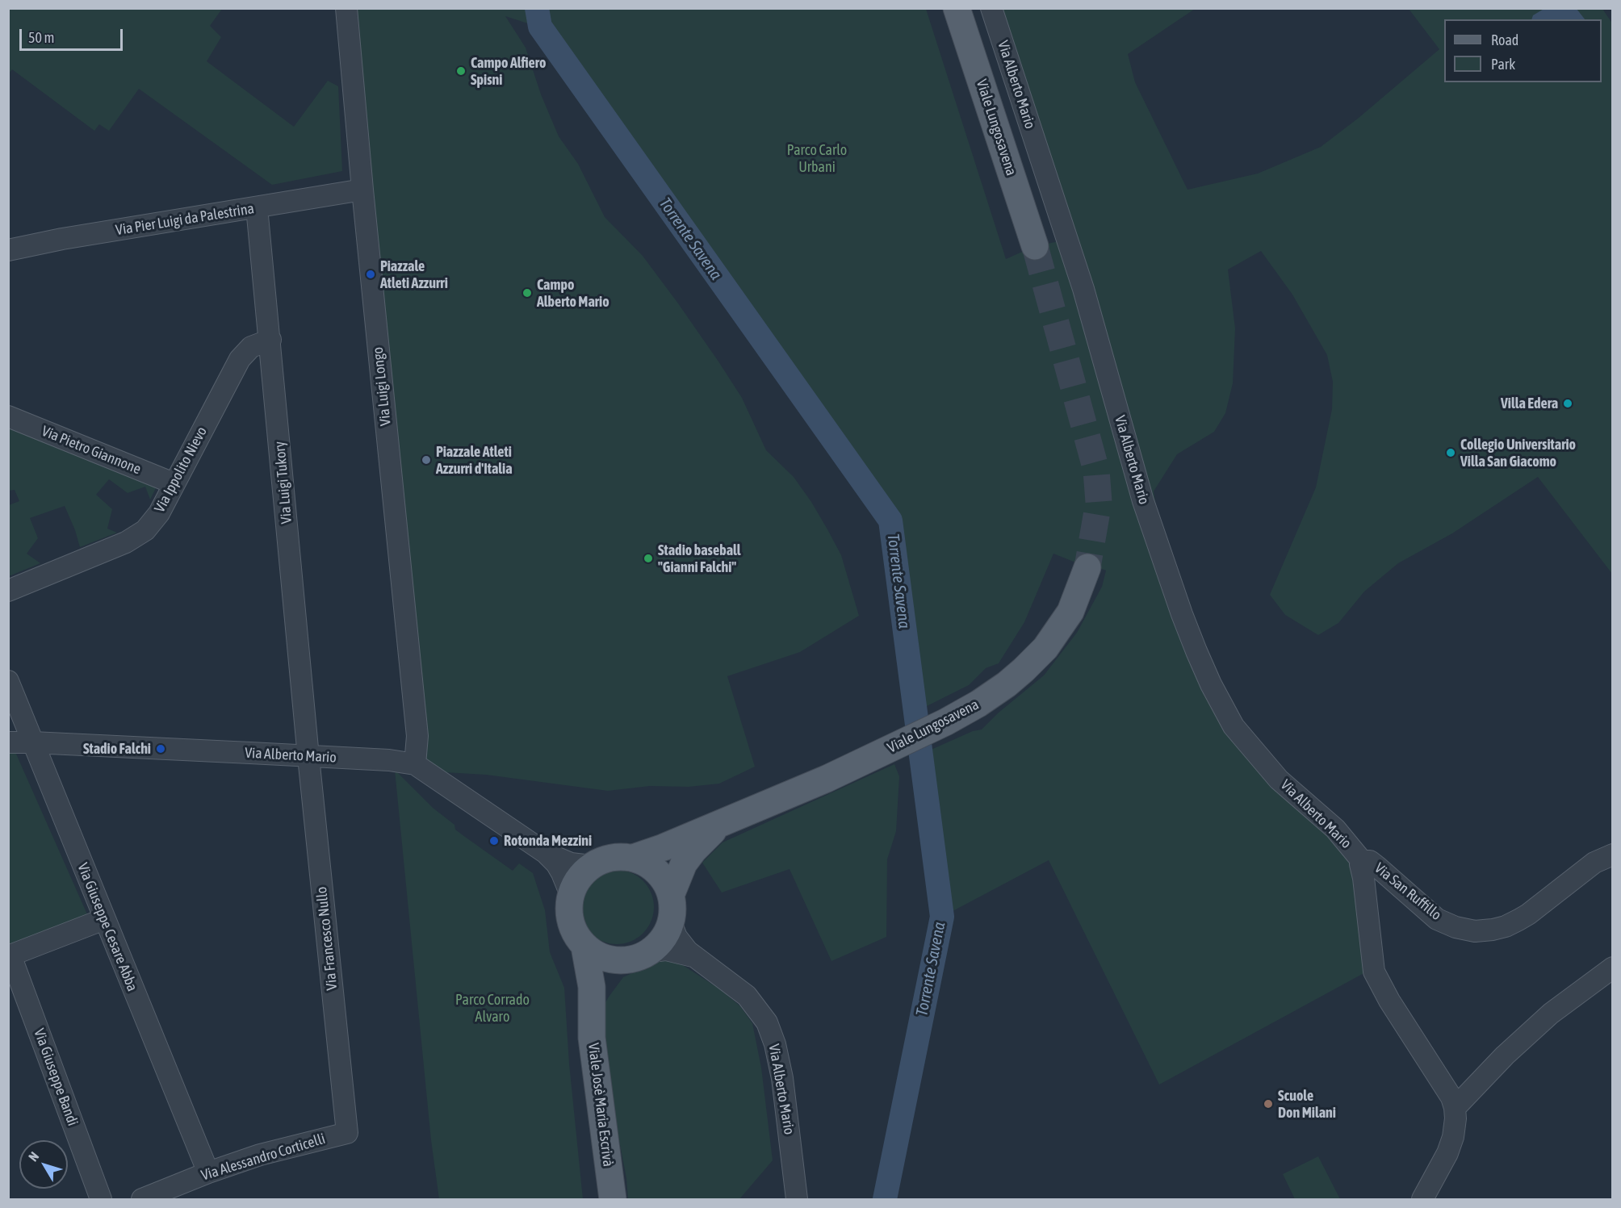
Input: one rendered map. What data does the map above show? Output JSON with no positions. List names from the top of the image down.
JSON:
{
  "streets": {
    "main road": ["Viale Lungosavena", "Viale Josè Maria Escrivà"],
    "street": [
      "Via Alberto Mario",
      "Via Pier Luigi da Palestrina",
      "Via Luigi Longo",
      "Via Pietro Giannone",
      "Via Ippolito Nievo",
      "Via Luigi Tukory",
      "Via San Ruffillo",
      "Via Giuseppe Cesare Abba",
      "Via Francesco Nullo",
      "Via Giuseppe Bandi",
      "Via Alessandro Corticelli"
    ]
  },
  "crossings": [
    ["Via Alberto Mario", "Viale Lungosavena"],
    ["Via Alberto Mario", "Via Luigi Longo"],
    ["Via Alberto Mario", "Via Luigi Tukory"],
    ["Via Alberto Mario", "Via San Ruffillo"],
    ["Via Alberto Mario", "Via Giuseppe Cesare Abba"],
    ["Via Alberto Mario", "Via Francesco Nullo"],
    ["Via Alberto Mario", "Viale Josè Maria Escrivà"],
    ["Viale Lungosavena", "Viale Josè Maria Escrivà"],
    ["Via Pier Luigi da Palestrina", "Via Luigi Longo"],
    ["Via Pier Luigi da Palestrina", "Via Luigi Tukory"],
    ["Via Pietro Giannone", "Via Ippolito Nievo"],
    ["Via Ippolito Nievo", "Via Luigi Tukory"],
    ["Via Luigi Tukory", "Via Francesco Nullo"],
    ["Via Giuseppe Cesare Abba", "Via Giuseppe Bandi"],
    ["Via Giuseppe Cesare Abba", "Via Alessandro Corticelli"],
    ["Via Francesco Nullo", "Via Alessandro Corticelli"]
  ],
  "water": ["Torrente Savena"],
  "parks": ["Parco Carlo Urbani", "Parco Corrado Alvaro"],
  "places": [
    "Campo Alfiero Spisni",
    "Piazzale Atleti Azzurri",
    "Campo Alberto Mario",
    "Villa Edera",
    "Collegio Universitario Villa San Giacomo",
    "Piazzale Atleti Azzurri d'Italia",
    "Stadio baseball \"Gianni Falchi\"",
    "Stadio Falchi",
    "Rotonda Mezzini",
    "Scuole Don Milani"
  ],
  "legend": ["Road", "Park"],
  "scale_bar": "50 m",
  "north": "top left"
}
